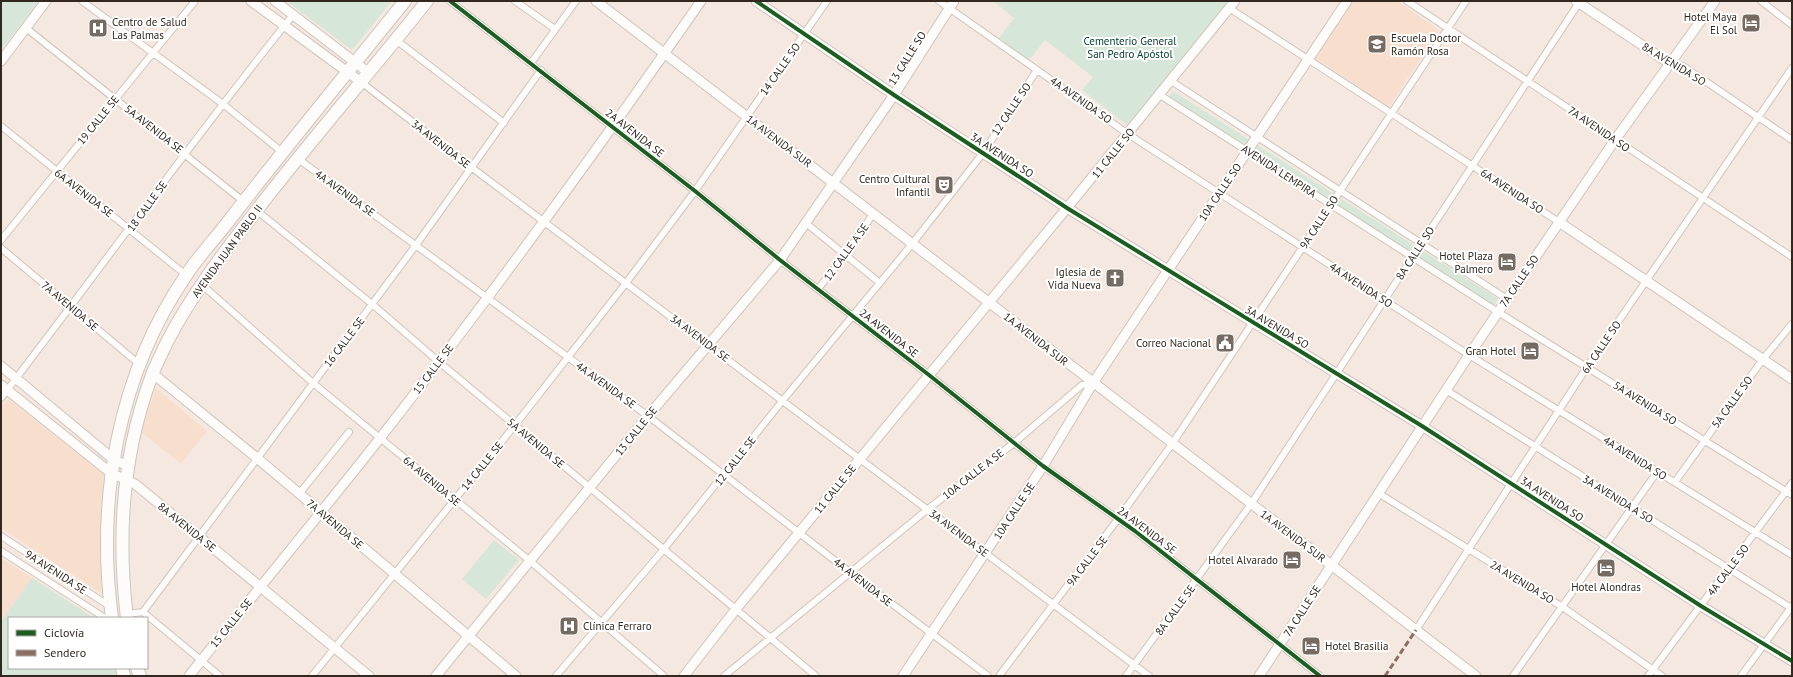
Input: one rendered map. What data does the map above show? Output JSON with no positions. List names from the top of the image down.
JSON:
{
  "streets": {
    "highway": ["AVENIDA JUAN PABLO II"],
    "street": [
      "13 CALLE SO",
      "8A AVENIDA SO",
      "14 CALLE SO",
      "4A AVENIDA SO",
      "12 CALLE SO",
      "19 CALLE SE",
      "5A AVENIDA SE",
      "7A AVENIDA SO",
      "2A AVENIDA SE",
      "1A AVENIDA SUR",
      "3A AVENIDA SE",
      "11 CALLE SO",
      "3A AVENIDA SO",
      "AVENIDA LEMPIRA",
      "6A AVENIDA SO",
      "10A CALLE SO",
      "6A AVENIDA SE",
      "4A AVENIDA SE",
      "18 CALLE SE",
      "9A CALLE SO",
      "12 CALLE A SE",
      "8A CALLE SO",
      "7A CALLE SO",
      "7A AVENIDA SE",
      "16 CALLE SE",
      "6A CALLE SO",
      "15 CALLE SE",
      "5A CALLE SO",
      "5A AVENIDA SO",
      "13 CALLE SE",
      "12 CALLE SE",
      "14 CALLE SE",
      "10A CALLE A SE",
      "11 CALLE SE",
      "3A AVENIDA A SO",
      "10A CALLE SE",
      "8A AVENIDA SE",
      "9A CALLE SE",
      "4A CALLE SO",
      "9A AVENIDA SE",
      "2A AVENIDA SO",
      "8A CALLE SE",
      "7A CALLE SE"
    ]
  },
  "crossings": [
    ["13 CALLE SO", "4A AVENIDA SO"],
    ["13 CALLE SO", "1A AVENIDA SUR"],
    ["13 CALLE SO", "3A AVENIDA SO"],
    ["13 CALLE SO", "13 CALLE SE"],
    ["8A AVENIDA SO", "8A CALLE SO"],
    ["8A AVENIDA SO", "7A CALLE SO"],
    ["8A AVENIDA SO", "6A CALLE SO"],
    ["14 CALLE SO", "1A AVENIDA SUR"],
    ["14 CALLE SO", "3A AVENIDA SO"],
    ["14 CALLE SO", "14 CALLE SE"],
    ["4A AVENIDA SO", "12 CALLE SO"],
    ["4A AVENIDA SO", "11 CALLE SO"],
    ["4A AVENIDA SO", "10A CALLE SO"],
    ["4A AVENIDA SO", "9A CALLE SO"],
    ["4A AVENIDA SO", "8A CALLE SO"],
    ["4A AVENIDA SO", "7A CALLE SO"],
    ["4A AVENIDA SO", "6A CALLE SO"],
    ["4A AVENIDA SO", "5A CALLE SO"],
    ["4A AVENIDA SO", "4A CALLE SO"],
    ["12 CALLE SO", "1A AVENIDA SUR"],
    ["12 CALLE SO", "3A AVENIDA SO"],
    ["12 CALLE SO", "12 CALLE SE"],
    ["19 CALLE SE", "5A AVENIDA SE"],
    ["19 CALLE SE", "6A AVENIDA SE"],
    ["5A AVENIDA SE", "18 CALLE SE"],
    ["5A AVENIDA SE", "AVENIDA JUAN PABLO II"],
    ["5A AVENIDA SE", "16 CALLE SE"],
    ["5A AVENIDA SE", "15 CALLE SE"],
    ["5A AVENIDA SE", "13 CALLE SE"],
    ["5A AVENIDA SE", "12 CALLE SE"],
    ["5A AVENIDA SE", "14 CALLE SE"],
    ["5A AVENIDA SE", "10A CALLE A SE"],
    ["5A AVENIDA SE", "11 CALLE SE"],
    ["7A AVENIDA SO", "9A CALLE SO"],
    ["7A AVENIDA SO", "8A CALLE SO"],
    ["7A AVENIDA SO", "7A CALLE SO"],
    ["7A AVENIDA SO", "6A CALLE SO"],
    ["2A AVENIDA SE", "12 CALLE A SE"],
    ["2A AVENIDA SE", "16 CALLE SE"],
    ["2A AVENIDA SE", "15 CALLE SE"],
    ["2A AVENIDA SE", "13 CALLE SE"],
    ["2A AVENIDA SE", "12 CALLE SE"],
    ["2A AVENIDA SE", "14 CALLE SE"],
    ["2A AVENIDA SE", "10A CALLE A SE"],
    ["2A AVENIDA SE", "11 CALLE SE"],
    ["2A AVENIDA SE", "10A CALLE SE"],
    ["2A AVENIDA SE", "9A CALLE SE"],
    ["2A AVENIDA SE", "8A CALLE SE"],
    ["2A AVENIDA SE", "7A CALLE SE"],
    ["1A AVENIDA SUR", "11 CALLE SO"],
    ["1A AVENIDA SUR", "10A CALLE SO"],
    ["1A AVENIDA SUR", "9A CALLE SO"],
    ["1A AVENIDA SUR", "12 CALLE A SE"],
    ["1A AVENIDA SUR", "8A CALLE SO"],
    ["1A AVENIDA SUR", "7A CALLE SO"],
    ["1A AVENIDA SUR", "6A CALLE SO"],
    ["1A AVENIDA SUR", "15 CALLE SE"],
    ["1A AVENIDA SUR", "13 CALLE SE"],
    ["1A AVENIDA SUR", "12 CALLE SE"],
    ["1A AVENIDA SUR", "14 CALLE SE"],
    ["1A AVENIDA SUR", "10A CALLE A SE"],
    ["1A AVENIDA SUR", "11 CALLE SE"],
    ["1A AVENIDA SUR", "10A CALLE SE"],
    ["1A AVENIDA SUR", "9A CALLE SE"],
    ["1A AVENIDA SUR", "8A CALLE SE"],
    ["1A AVENIDA SUR", "7A CALLE SE"],
    ["3A AVENIDA SE", "18 CALLE SE"],
    ["3A AVENIDA SE", "AVENIDA JUAN PABLO II"],
    ["3A AVENIDA SE", "16 CALLE SE"],
    ["3A AVENIDA SE", "15 CALLE SE"],
    ["3A AVENIDA SE", "13 CALLE SE"],
    ["3A AVENIDA SE", "12 CALLE SE"],
    ["3A AVENIDA SE", "14 CALLE SE"],
    ["3A AVENIDA SE", "10A CALLE A SE"],
    ["3A AVENIDA SE", "11 CALLE SE"],
    ["3A AVENIDA SE", "10A CALLE SE"],
    ["3A AVENIDA SE", "9A CALLE SE"],
    ["3A AVENIDA SE", "8A CALLE SE"],
    ["11 CALLE SO", "3A AVENIDA SO"],
    ["11 CALLE SO", "AVENIDA LEMPIRA"],
    ["11 CALLE SO", "6A AVENIDA SO"],
    ["11 CALLE SO", "11 CALLE SE"],
    ["3A AVENIDA SO", "10A CALLE SO"],
    ["3A AVENIDA SO", "9A CALLE SO"],
    ["3A AVENIDA SO", "8A CALLE SO"],
    ["3A AVENIDA SO", "7A CALLE SO"],
    ["3A AVENIDA SO", "6A CALLE SO"],
    ["3A AVENIDA SO", "4A CALLE SO"],
    ["AVENIDA LEMPIRA", "10A CALLE SO"],
    ["AVENIDA LEMPIRA", "9A CALLE SO"],
    ["AVENIDA LEMPIRA", "8A CALLE SO"],
    ["AVENIDA LEMPIRA", "7A CALLE SO"],
    ["AVENIDA LEMPIRA", "5A AVENIDA SO"],
    ["6A AVENIDA SO", "10A CALLE SO"],
    ["6A AVENIDA SO", "9A CALLE SO"],
    ["6A AVENIDA SO", "8A CALLE SO"],
    ["6A AVENIDA SO", "7A CALLE SO"],
    ["6A AVENIDA SO", "6A CALLE SO"],
    ["6A AVENIDA SO", "5A CALLE SO"],
    ["10A CALLE SO", "10A CALLE A SE"],
    ["10A CALLE SO", "10A CALLE SE"],
    ["6A AVENIDA SE", "18 CALLE SE"],
    ["6A AVENIDA SE", "AVENIDA JUAN PABLO II"],
    ["6A AVENIDA SE", "16 CALLE SE"],
    ["6A AVENIDA SE", "15 CALLE SE"],
    ["6A AVENIDA SE", "13 CALLE SE"],
    ["6A AVENIDA SE", "12 CALLE SE"],
    ["6A AVENIDA SE", "14 CALLE SE"],
    ["4A AVENIDA SE", "AVENIDA JUAN PABLO II"],
    ["4A AVENIDA SE", "16 CALLE SE"],
    ["4A AVENIDA SE", "15 CALLE SE"],
    ["4A AVENIDA SE", "13 CALLE SE"],
    ["4A AVENIDA SE", "12 CALLE SE"],
    ["4A AVENIDA SE", "14 CALLE SE"],
    ["4A AVENIDA SE", "10A CALLE A SE"],
    ["4A AVENIDA SE", "11 CALLE SE"],
    ["4A AVENIDA SE", "10A CALLE SE"],
    ["18 CALLE SE", "7A AVENIDA SE"],
    ["18 CALLE SE", "8A AVENIDA SE"],
    ["9A CALLE SO", "9A CALLE SE"],
    ["AVENIDA JUAN PABLO II", "7A AVENIDA SE"],
    ["AVENIDA JUAN PABLO II", "8A AVENIDA SE"],
    ["AVENIDA JUAN PABLO II", "9A AVENIDA SE"],
    ["8A CALLE SO", "8A CALLE SE"],
    ["7A CALLE SO", "5A AVENIDA SO"],
    ["7A CALLE SO", "3A AVENIDA A SO"],
    ["7A CALLE SO", "2A AVENIDA SO"],
    ["7A CALLE SO", "7A CALLE SE"],
    ["7A AVENIDA SE", "16 CALLE SE"],
    ["7A AVENIDA SE", "15 CALLE SE"],
    ["7A AVENIDA SE", "13 CALLE SE"],
    ["7A AVENIDA SE", "14 CALLE SE"],
    ["16 CALLE SE", "8A AVENIDA SE"],
    ["6A CALLE SO", "5A AVENIDA SO"],
    ["6A CALLE SO", "3A AVENIDA A SO"],
    ["6A CALLE SO", "2A AVENIDA SO"],
    ["15 CALLE SE", "8A AVENIDA SE"],
    ["5A CALLE SO", "5A AVENIDA SO"],
    ["5A AVENIDA SO", "4A CALLE SO"],
    ["14 CALLE SE", "8A AVENIDA SE"],
    ["10A CALLE A SE", "10A CALLE SE"],
    ["3A AVENIDA A SO", "4A CALLE SO"],
    ["4A CALLE SO", "2A AVENIDA SO"]
  ],
  "parks": ["Cementerio General San Pedro Apóstol"],
  "places": {
    "hotel": [
      "Hotel Maya El Sol",
      "Hotel Plaza Palmero",
      "Gran Hotel",
      "Hotel Alvarado",
      "Hotel Alondras",
      "Hotel Brasilia"
    ],
    "hospital": ["Centro de Salud Las Palmas", "Clínica Ferraro"],
    "school or university": ["Escuela Doctor Ramón Rosa"],
    "theatre": ["Centro Cultural Infantil"],
    "church": ["Iglesia de Vida Nueva"],
    "public building": ["Correo Nacional"]
  },
  "legend": ["Ciclovía", "Sendero"]
}
